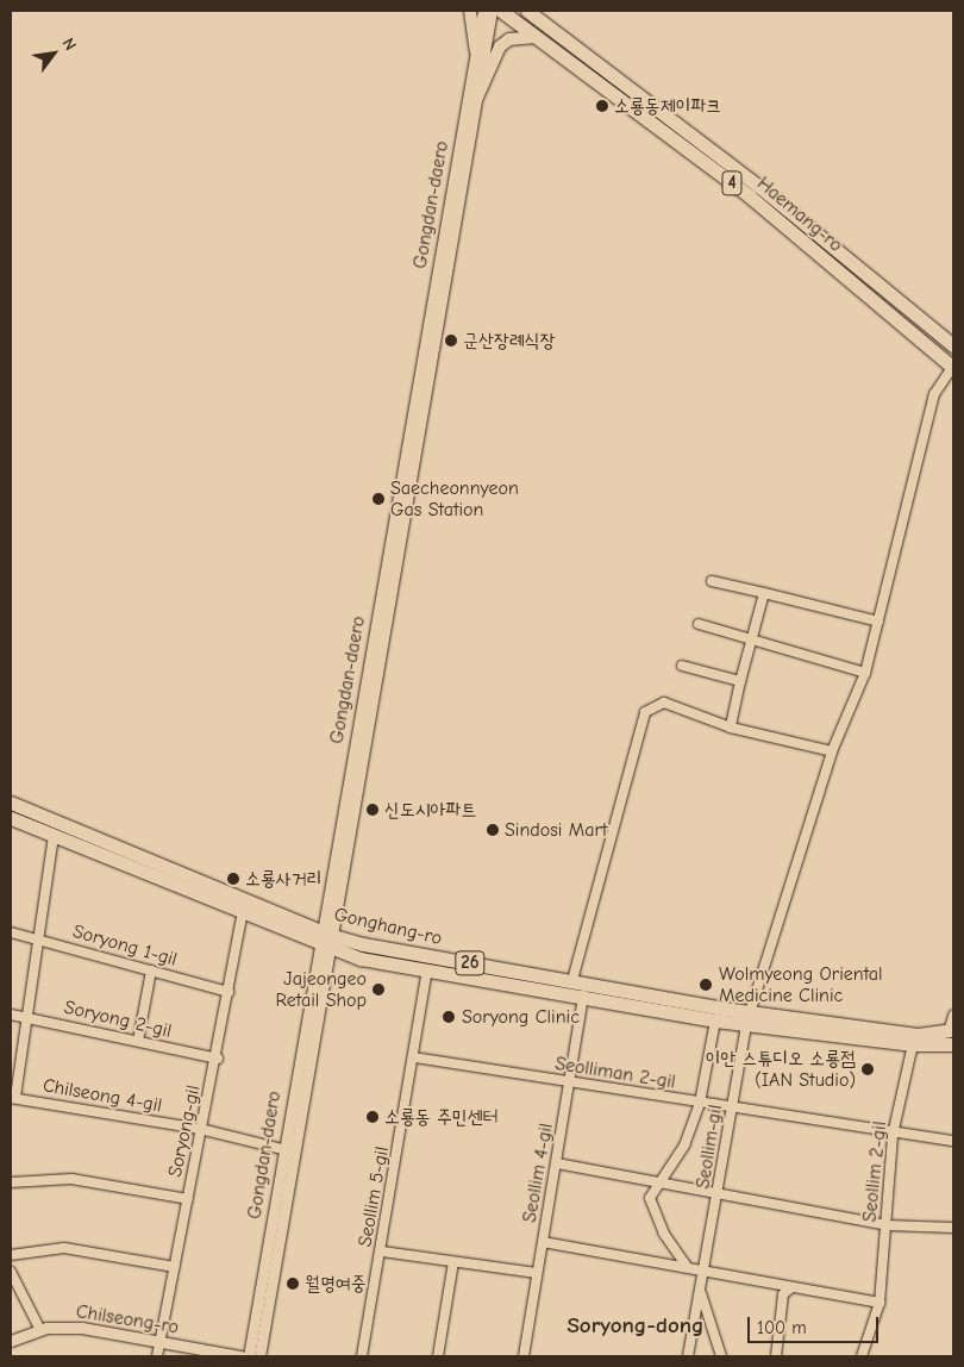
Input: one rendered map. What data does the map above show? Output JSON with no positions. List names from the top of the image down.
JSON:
{
  "streets": {
    "main road": [
      "4",
      "Haemang-ro",
      "Gonghang-ro",
      "26"
    ],
    "street": [
      "Gongdan-daero",
      "Soryong 1-gil",
      "Soryong 2-gil",
      "Seolliman 2-gil",
      "Chilseong 4-gil",
      "Soryong-gil",
      "Seollim-gil",
      "Seollim 2-gil",
      "Seollim 4-gil",
      "Seollim 5-gil",
      "Chilseong-ro"
    ]
  },
  "crossings": [
    ["Gongdan-daero", "Gonghang-ro"],
    ["Gongdan-daero", "Chilseong 4-gil"],
    ["Haemang-ro", "Seollim-gil"],
    ["Gonghang-ro", "Soryong-gil"],
    ["Gonghang-ro", "Seollim-gil"],
    ["Gonghang-ro", "Seollim 2-gil"],
    ["Gonghang-ro", "Seollim 4-gil"],
    ["Gonghang-ro", "Seollim 5-gil"],
    ["Soryong 1-gil", "Soryong-gil"],
    ["Soryong 2-gil", "Soryong-gil"],
    ["Seolliman 2-gil", "Seollim-gil"],
    ["Seolliman 2-gil", "Seollim 2-gil"],
    ["Seolliman 2-gil", "Seollim 4-gil"],
    ["Seolliman 2-gil", "Seollim 5-gil"],
    ["Chilseong 4-gil", "Soryong-gil"],
    ["Soryong-gil", "Chilseong-ro"]
  ],
  "districts": ["Soryong-dong"],
  "places": [
    "소룡동제이파크",
    "군산장례식장",
    "Saecheonnyeon Gas Station",
    "신도시아파트",
    "Sindosi Mart",
    "소룡사거리",
    "Wolmyeong Oriental Medicine Clinic",
    "Jajeongeo Retail Shop",
    "Soryong Clinic",
    "이안 스튜디오 소룡점 (IAN Studio)",
    "소룡동 주민센터",
    "월명여중"
  ],
  "scale_bar": "100 m",
  "north": "top right"
}
